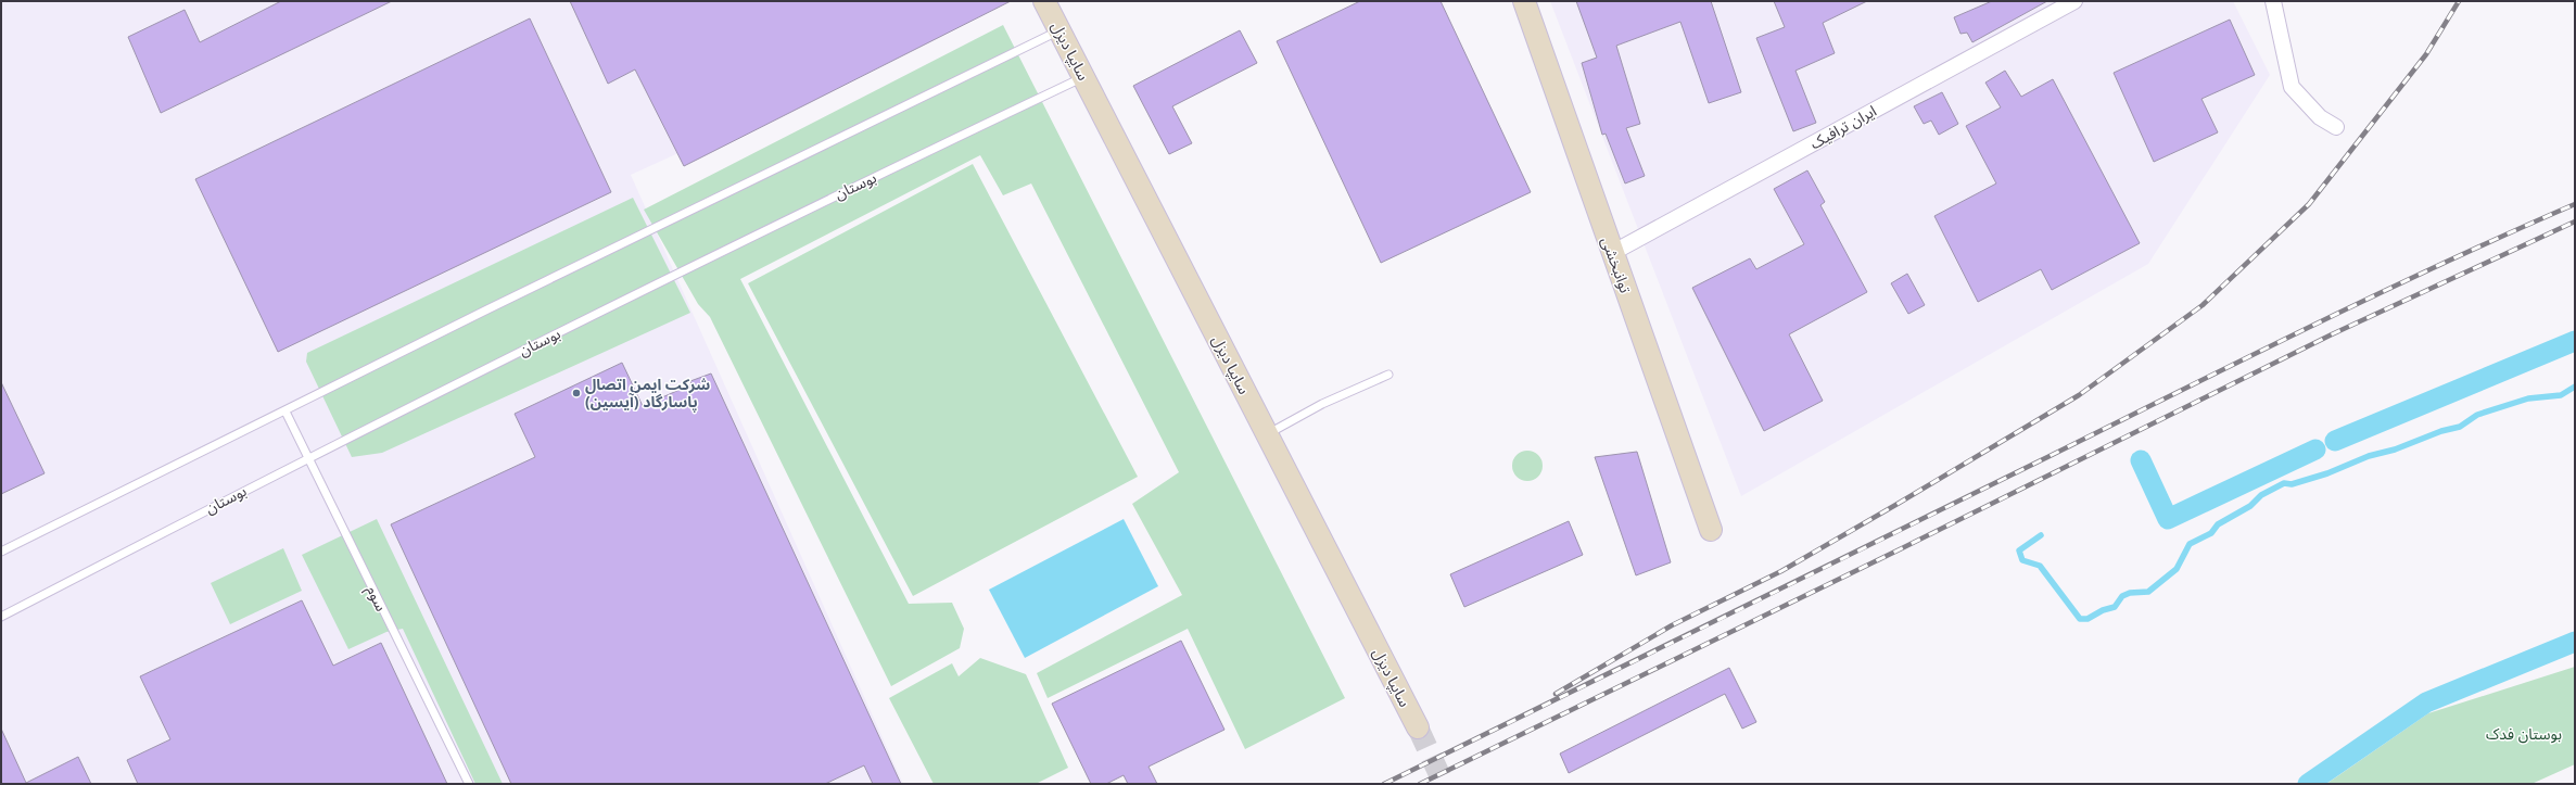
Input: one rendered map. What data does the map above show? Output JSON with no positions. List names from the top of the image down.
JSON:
{
  "streets": {
    "street": ["سایپا دیزل", "ایران ترافیک", "توانبخشی"],
    "lane": ["بوستان", "سوم"]
  },
  "crossings": [
    ["سایپا دیزل", "بوستان"],
    ["ایران ترافیک", "توانبخشی"],
    ["بوستان", "سوم"]
  ],
  "parks": ["بوستان فدک"],
  "places": ["شرکت ایمن اتصال پاسارگاد (آیسین)"]
}
